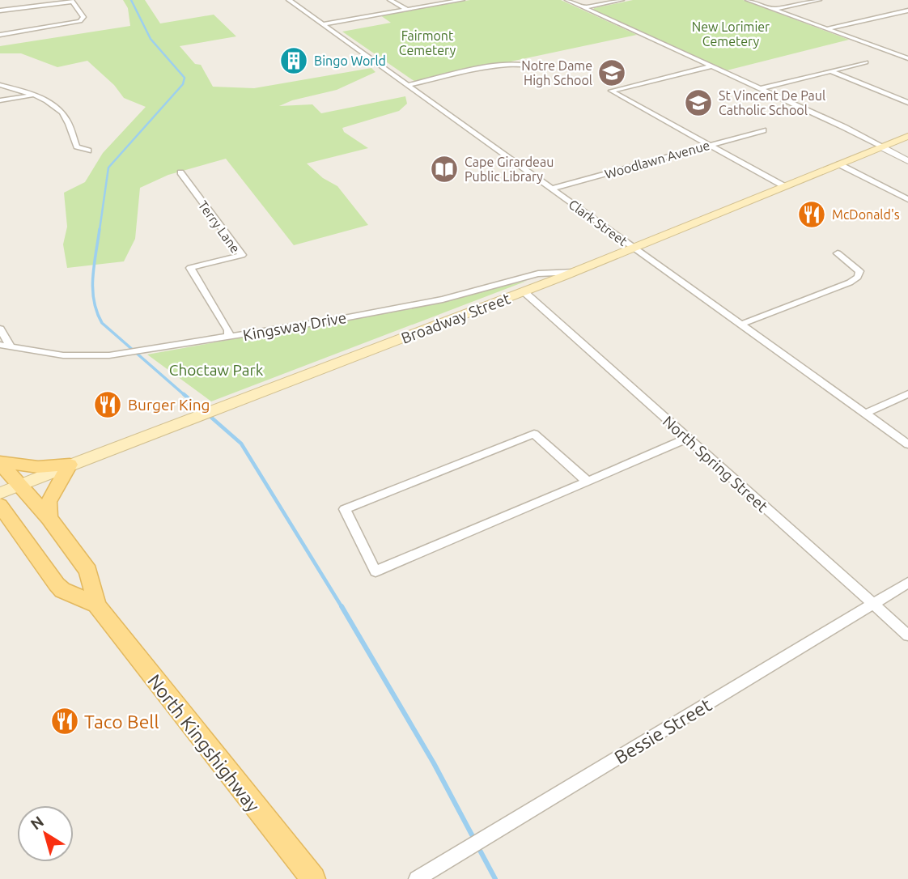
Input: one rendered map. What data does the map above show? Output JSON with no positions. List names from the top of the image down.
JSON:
{
  "streets": {
    "main road": ["Broadway Street", "North Kingshighway"],
    "street": [
      "Woodlawn Avenue",
      "Clark Street",
      "Terry Lane",
      "Kingsway Drive",
      "North Spring Street",
      "Bessie Street"
    ]
  },
  "crossings": [
    ["Woodlawn Avenue", "Clark Street"],
    ["Clark Street", "Broadway Street"],
    ["Terry Lane", "Kingsway Drive"],
    ["Broadway Street", "Kingsway Drive"],
    ["Broadway Street", "North Spring Street"],
    ["Broadway Street", "North Kingshighway"],
    ["North Spring Street", "Bessie Street"]
  ],
  "parks": ["New Lorimier Cemetery", "Fairmont Cemetery", "Choctaw Park"],
  "places": {
    "building": ["Bingo World"],
    "school or university": ["Notre Dame High School", "St Vincent De Paul Catholic School"],
    "library": ["Cape Girardeau Public Library"],
    "restaurant": ["McDonald's", "Burger King", "Taco Bell"]
  },
  "north": "top left"
}
